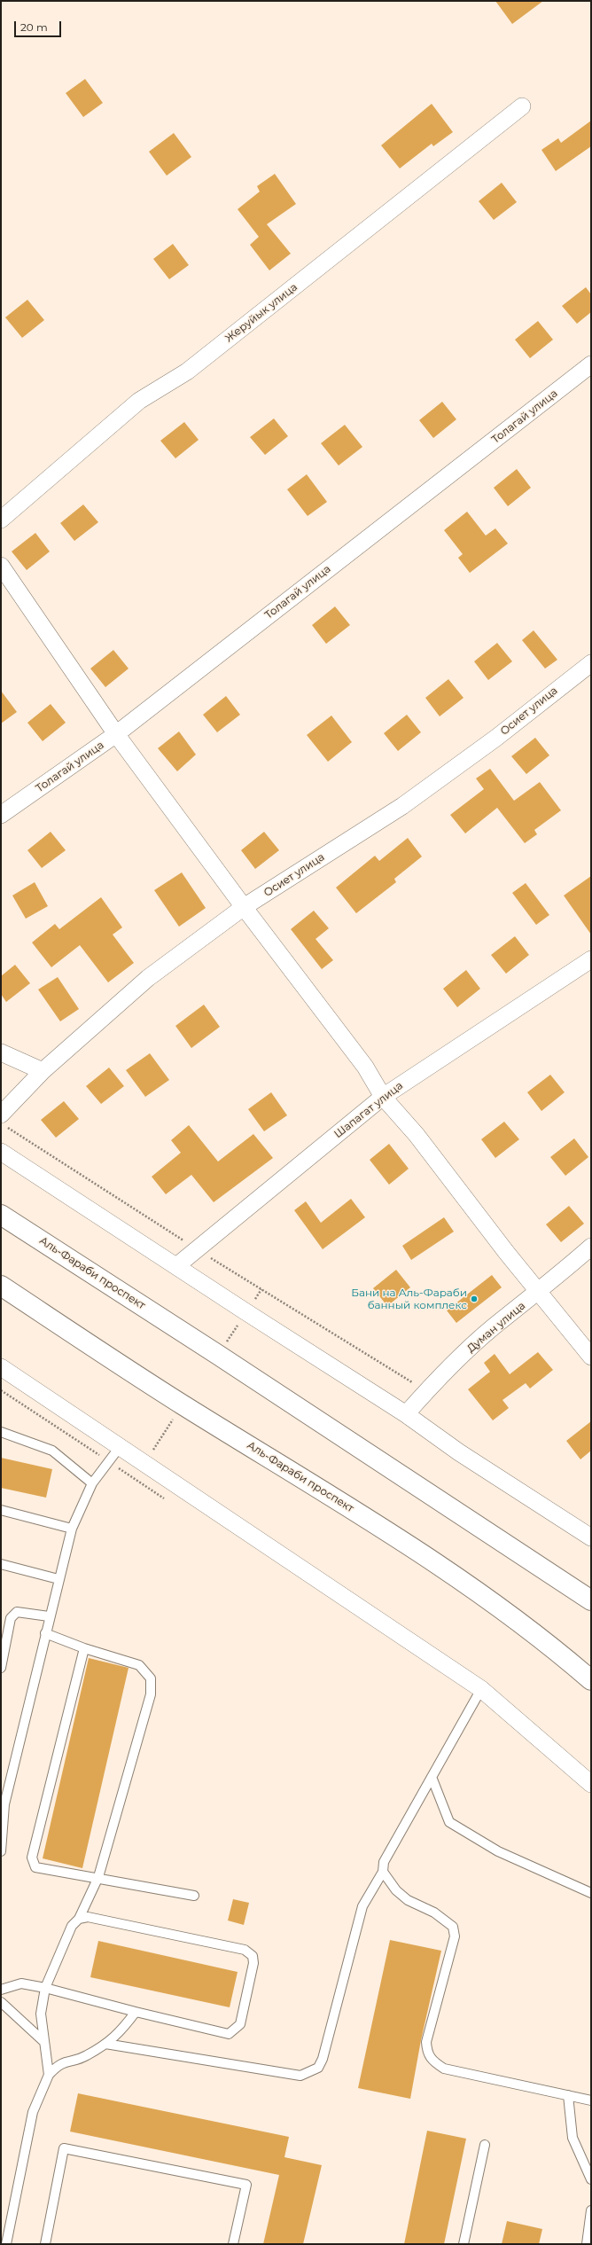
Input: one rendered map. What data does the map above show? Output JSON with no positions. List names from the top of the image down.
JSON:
{
  "streets": {
    "street": [
      "Жеруйык улица",
      "Толагай улица",
      "Осиет улица",
      "Шапагат улица",
      "Аль-Фараби проспект",
      "Думан улица"
    ]
  },
  "places": ["Бани на Аль-Фараби банный комплекс"],
  "scale_bar": "20 m"
}
